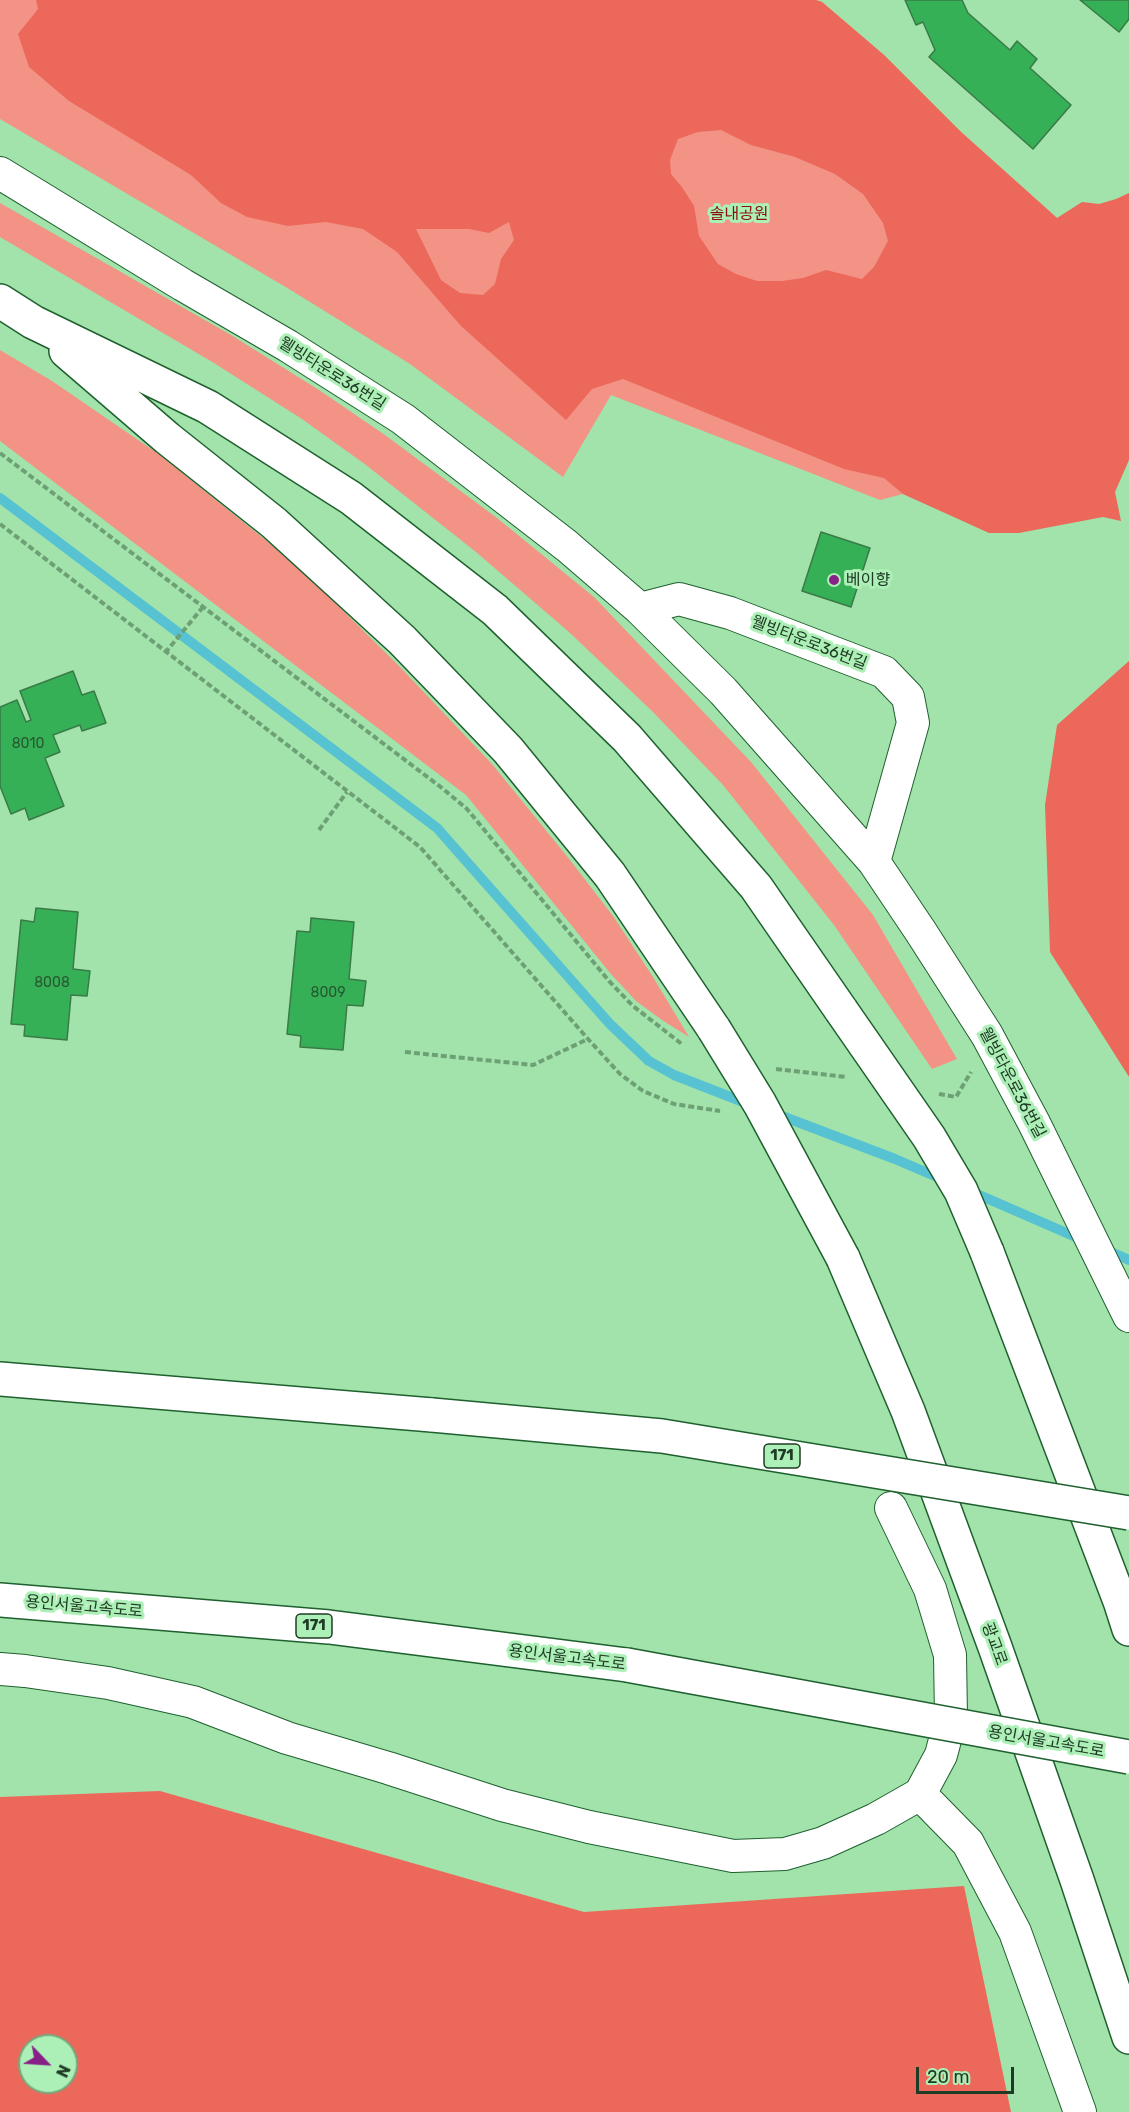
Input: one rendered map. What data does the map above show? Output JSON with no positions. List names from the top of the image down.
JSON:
{
  "streets": {
    "main road": ["171", "용인서울고속도로", "광교로"],
    "street": ["웰빙타운로36번길"]
  },
  "parks": ["솔내공원"],
  "places": ["베이향"],
  "house_numbers": ["8010", "8008", "8009"],
  "scale_bar": "20 m",
  "north": "bottom right"
}
